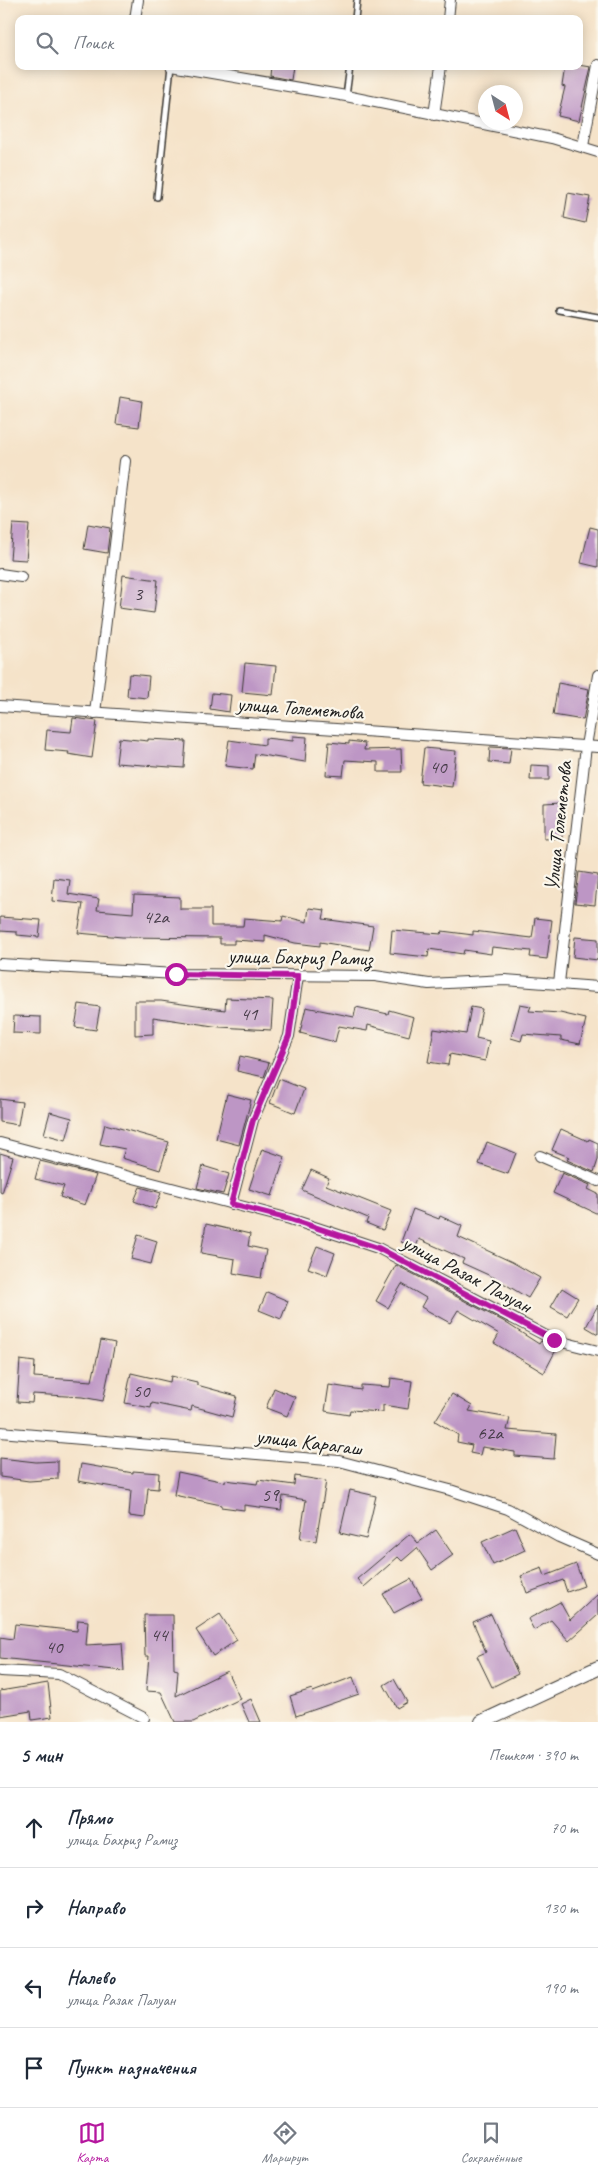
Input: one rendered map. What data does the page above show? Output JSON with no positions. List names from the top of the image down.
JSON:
{
  "streets": {
    "street": [
      "улица Толеметова",
      "Улица Толеметова",
      "улица Бахриз Рамиз",
      "улица Разак Палуан",
      "улица Карагаш"
    ]
  },
  "crossings": [
    ["улица Толеметова", "Улица Толеметова"],
    ["Улица Толеметова", "улица Бахриз Рамиз"]
  ],
  "house_numbers": [
    "3",
    "40",
    "42а",
    "41",
    "50",
    "62а",
    "59",
    "44",
    "40"
  ],
  "north": "bottom right",
  "page": {
    "search": "Поиск",
    "heading": ["5 мин", "Пешком · 390 m"],
    "list": [
      ["Прямо", "улица Бахриз Рамиз", "70 m"],
      ["Направо", "130 m"],
      ["Налево", "улица Разак Палуан", "190 m"],
      "Пункт назначения"
    ],
    "nav": ["Карта", "Маршрут", "Сохранённые"]
  }
}
